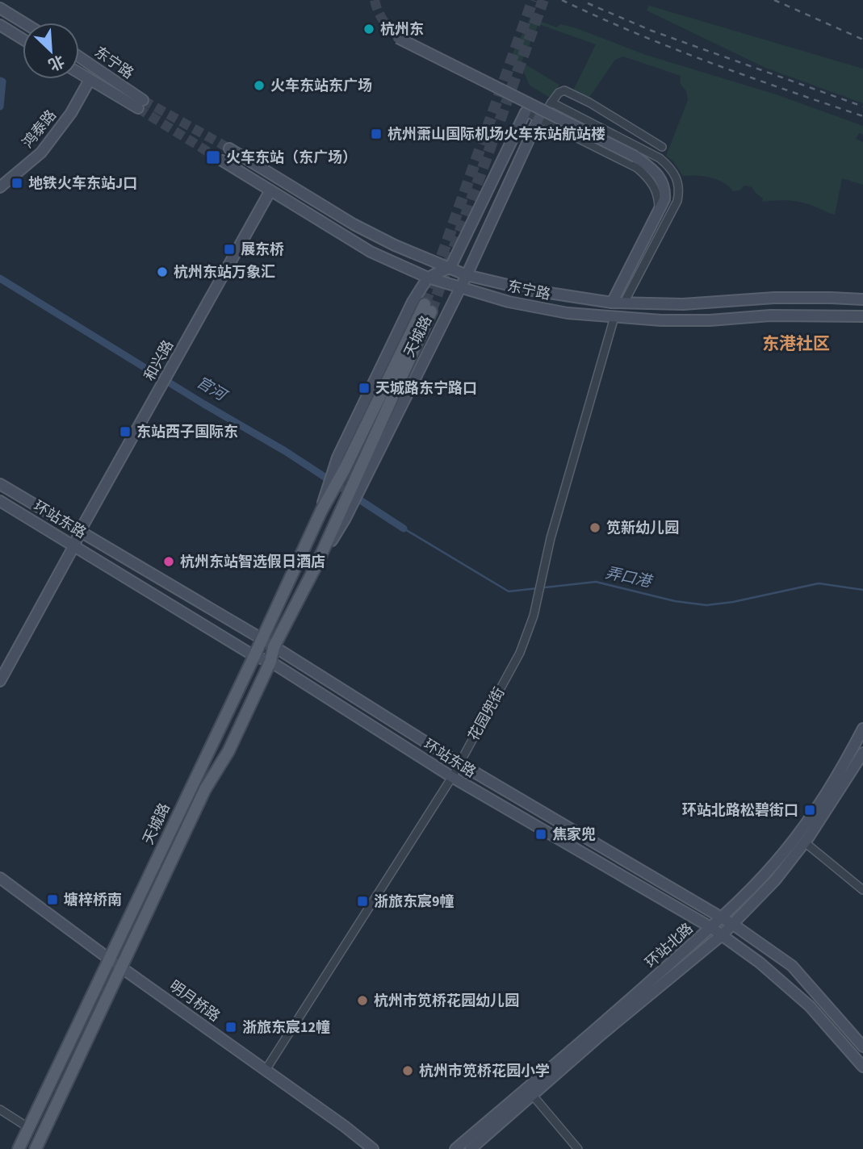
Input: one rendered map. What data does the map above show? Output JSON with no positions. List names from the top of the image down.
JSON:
{
  "streets": {
    "main road": [
      "东宁路",
      "鸿泰路",
      "天城路",
      "和兴路",
      "环站东路",
      "环站北路",
      "明月桥路"
    ],
    "street": ["花园兜街"]
  },
  "crossings": [
    ["东宁路", "鸿泰路"],
    ["东宁路", "天城路"],
    ["东宁路", "和兴路"],
    ["东宁路", "花园兜街"],
    ["天城路", "环站东路"],
    ["天城路", "明月桥路"],
    ["和兴路", "环站东路"],
    ["环站东路", "花园兜街"],
    ["环站东路", "环站北路"],
    ["花园兜街", "明月桥路"]
  ],
  "districts": ["东港社区"],
  "water": ["官河", "弄口港"],
  "places": {
    "other": [
      "杭州东",
      "火车东站东广场",
      "杭州东站万象汇",
      "笕新幼儿园",
      "杭州东站智选假日酒店",
      "杭州市笕桥花园幼儿园",
      "杭州市笕桥花园小学"
    ],
    "transit": [
      "杭州萧山国际机场火车东站航站楼",
      "火车东站（东广场）",
      "地铁火车东站J口",
      "展东桥",
      "天城路东宁路口",
      "东站西子国际东",
      "环站北路松碧街口",
      "焦家兜",
      "塘梓桥南",
      "浙旅东宸9幢",
      "浙旅东宸12幢"
    ]
  },
  "north": "bottom right"
}
